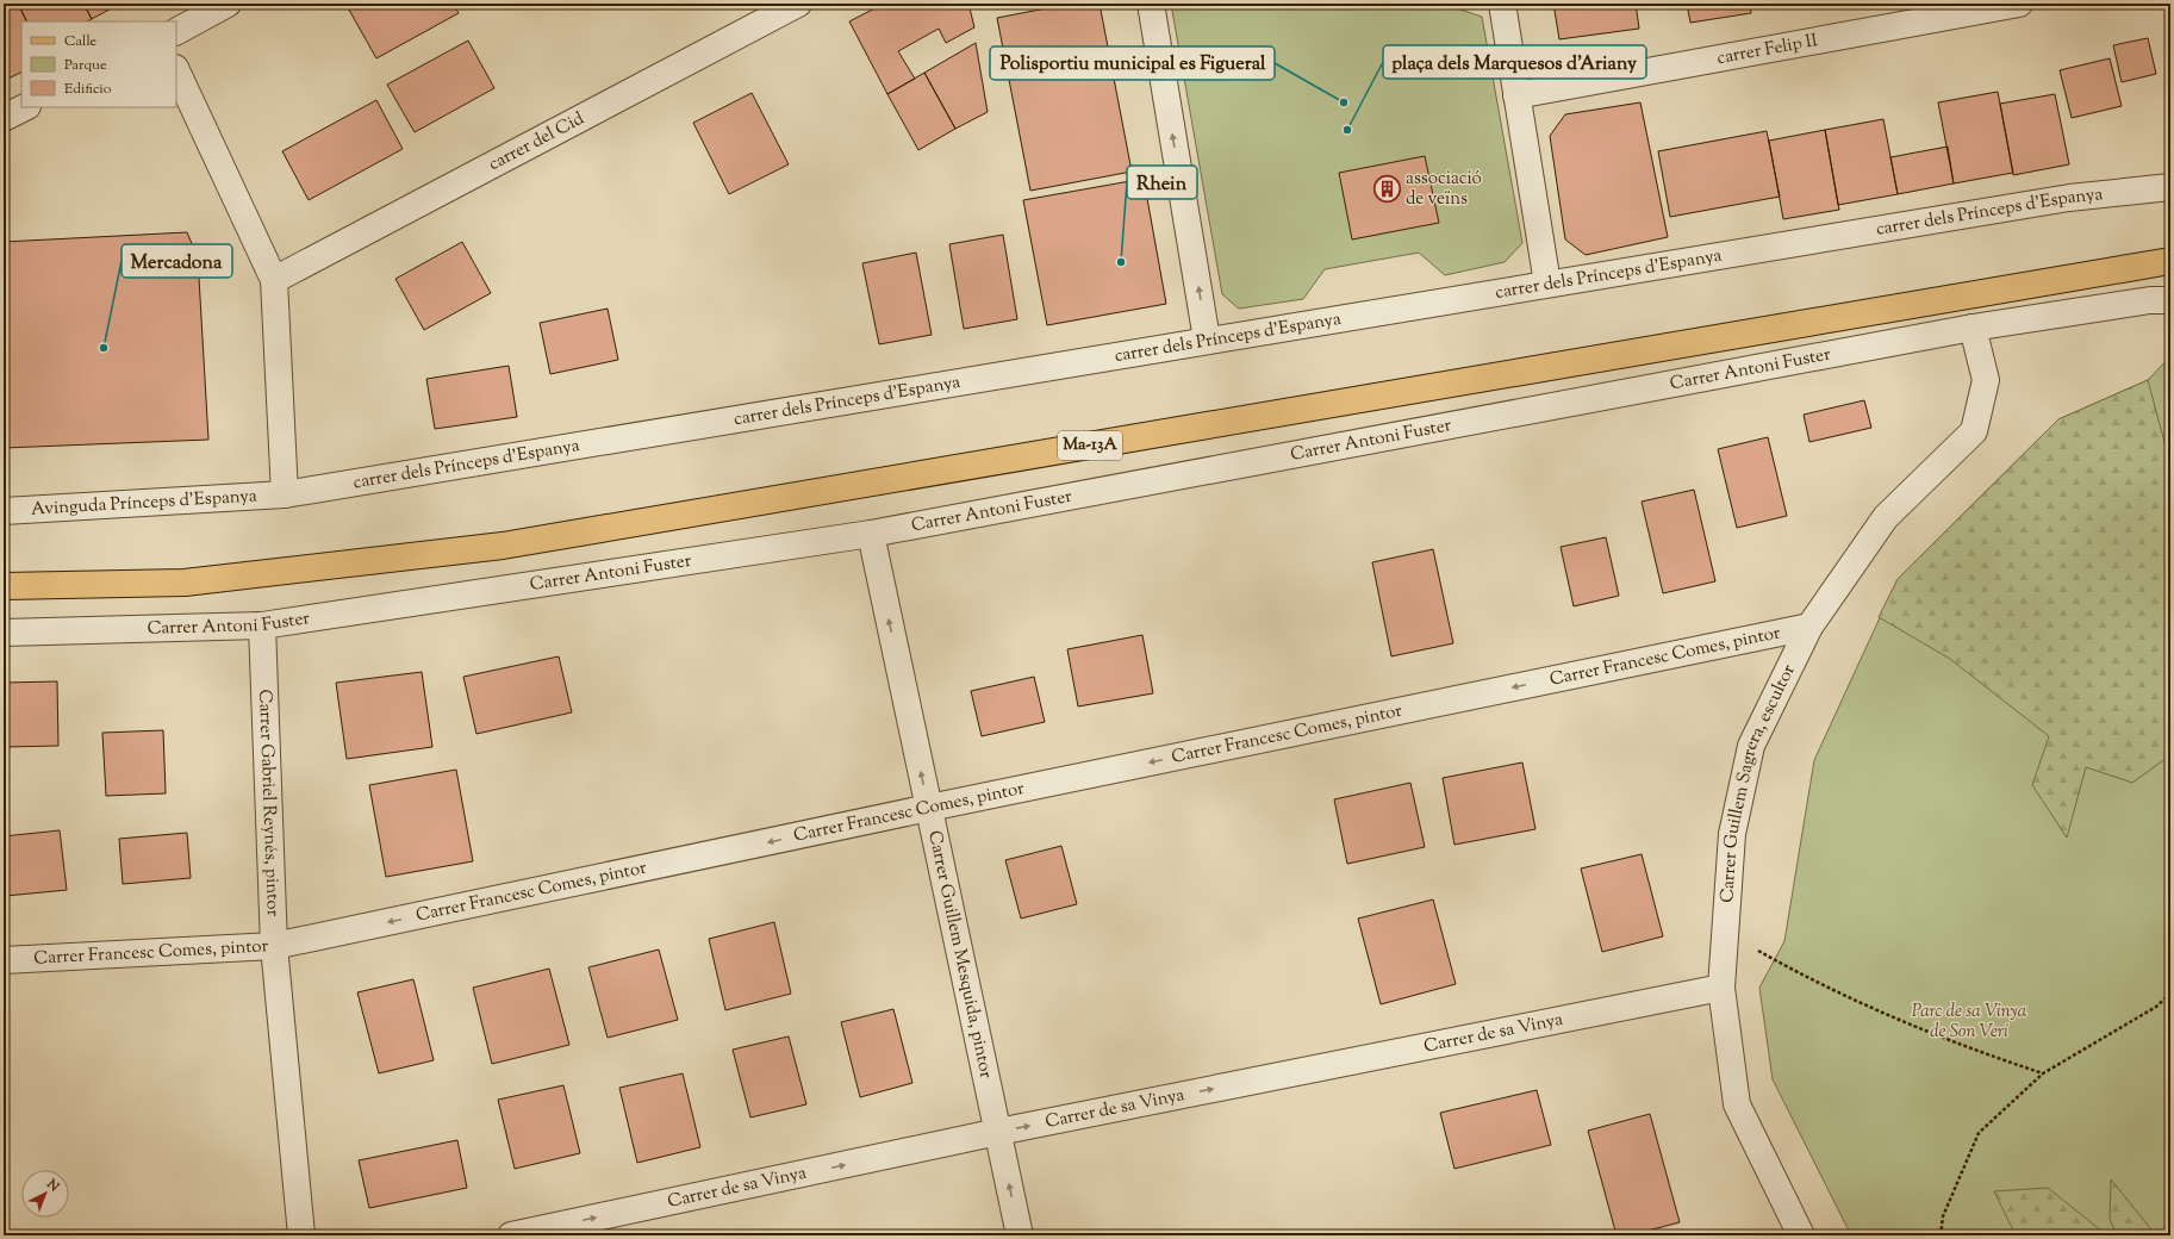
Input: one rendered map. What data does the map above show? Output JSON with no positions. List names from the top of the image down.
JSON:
{
  "streets": {
    "main road": ["Ma-13A"],
    "street": [
      "carrer Felip II",
      "carrer del Cid",
      "carrer dels Prínceps d'Espanya",
      "Carrer Antoni Fuster",
      "Avinguda Prínceps d'Espanya",
      "Carrer Francesc Comes, pintor",
      "Carrer Guillem Sagrera, escultor",
      "Carrer Gabriel Reynés, pintor",
      "Carrer Guillem Mesquida, pintor",
      "Carrer de sa Vinya"
    ]
  },
  "crossings": [
    ["carrer dels Prínceps d'Espanya", "Avinguda Prínceps d'Espanya"],
    ["Carrer Antoni Fuster", "Carrer Guillem Sagrera, escultor"],
    ["Carrer Antoni Fuster", "Carrer Gabriel Reynés, pintor"],
    ["Carrer Antoni Fuster", "Carrer Guillem Mesquida, pintor"],
    ["Carrer Francesc Comes, pintor", "Carrer Guillem Sagrera, escultor"],
    ["Carrer Francesc Comes, pintor", "Carrer Gabriel Reynés, pintor"],
    ["Carrer Francesc Comes, pintor", "Carrer Guillem Mesquida, pintor"],
    ["Carrer Guillem Sagrera, escultor", "Carrer de sa Vinya"],
    ["Carrer Guillem Mesquida, pintor", "Carrer de sa Vinya"]
  ],
  "one_way": ["Carrer Francesc Comes, pintor", "Carrer Guillem Mesquida, pintor", "Carrer de sa Vinya"],
  "parks": ["Parc de sa Vinya de Son Verí"],
  "places": {
    "other": [
      "Polisportiu municipal es Figueral",
      "plaça dels Marquesos d'Ariany",
      "Rhein",
      "Mercadona"
    ],
    "building": ["associació de veïns"]
  },
  "legend": ["Calle", "Parque", "Edificio"],
  "north": "top right"
}
